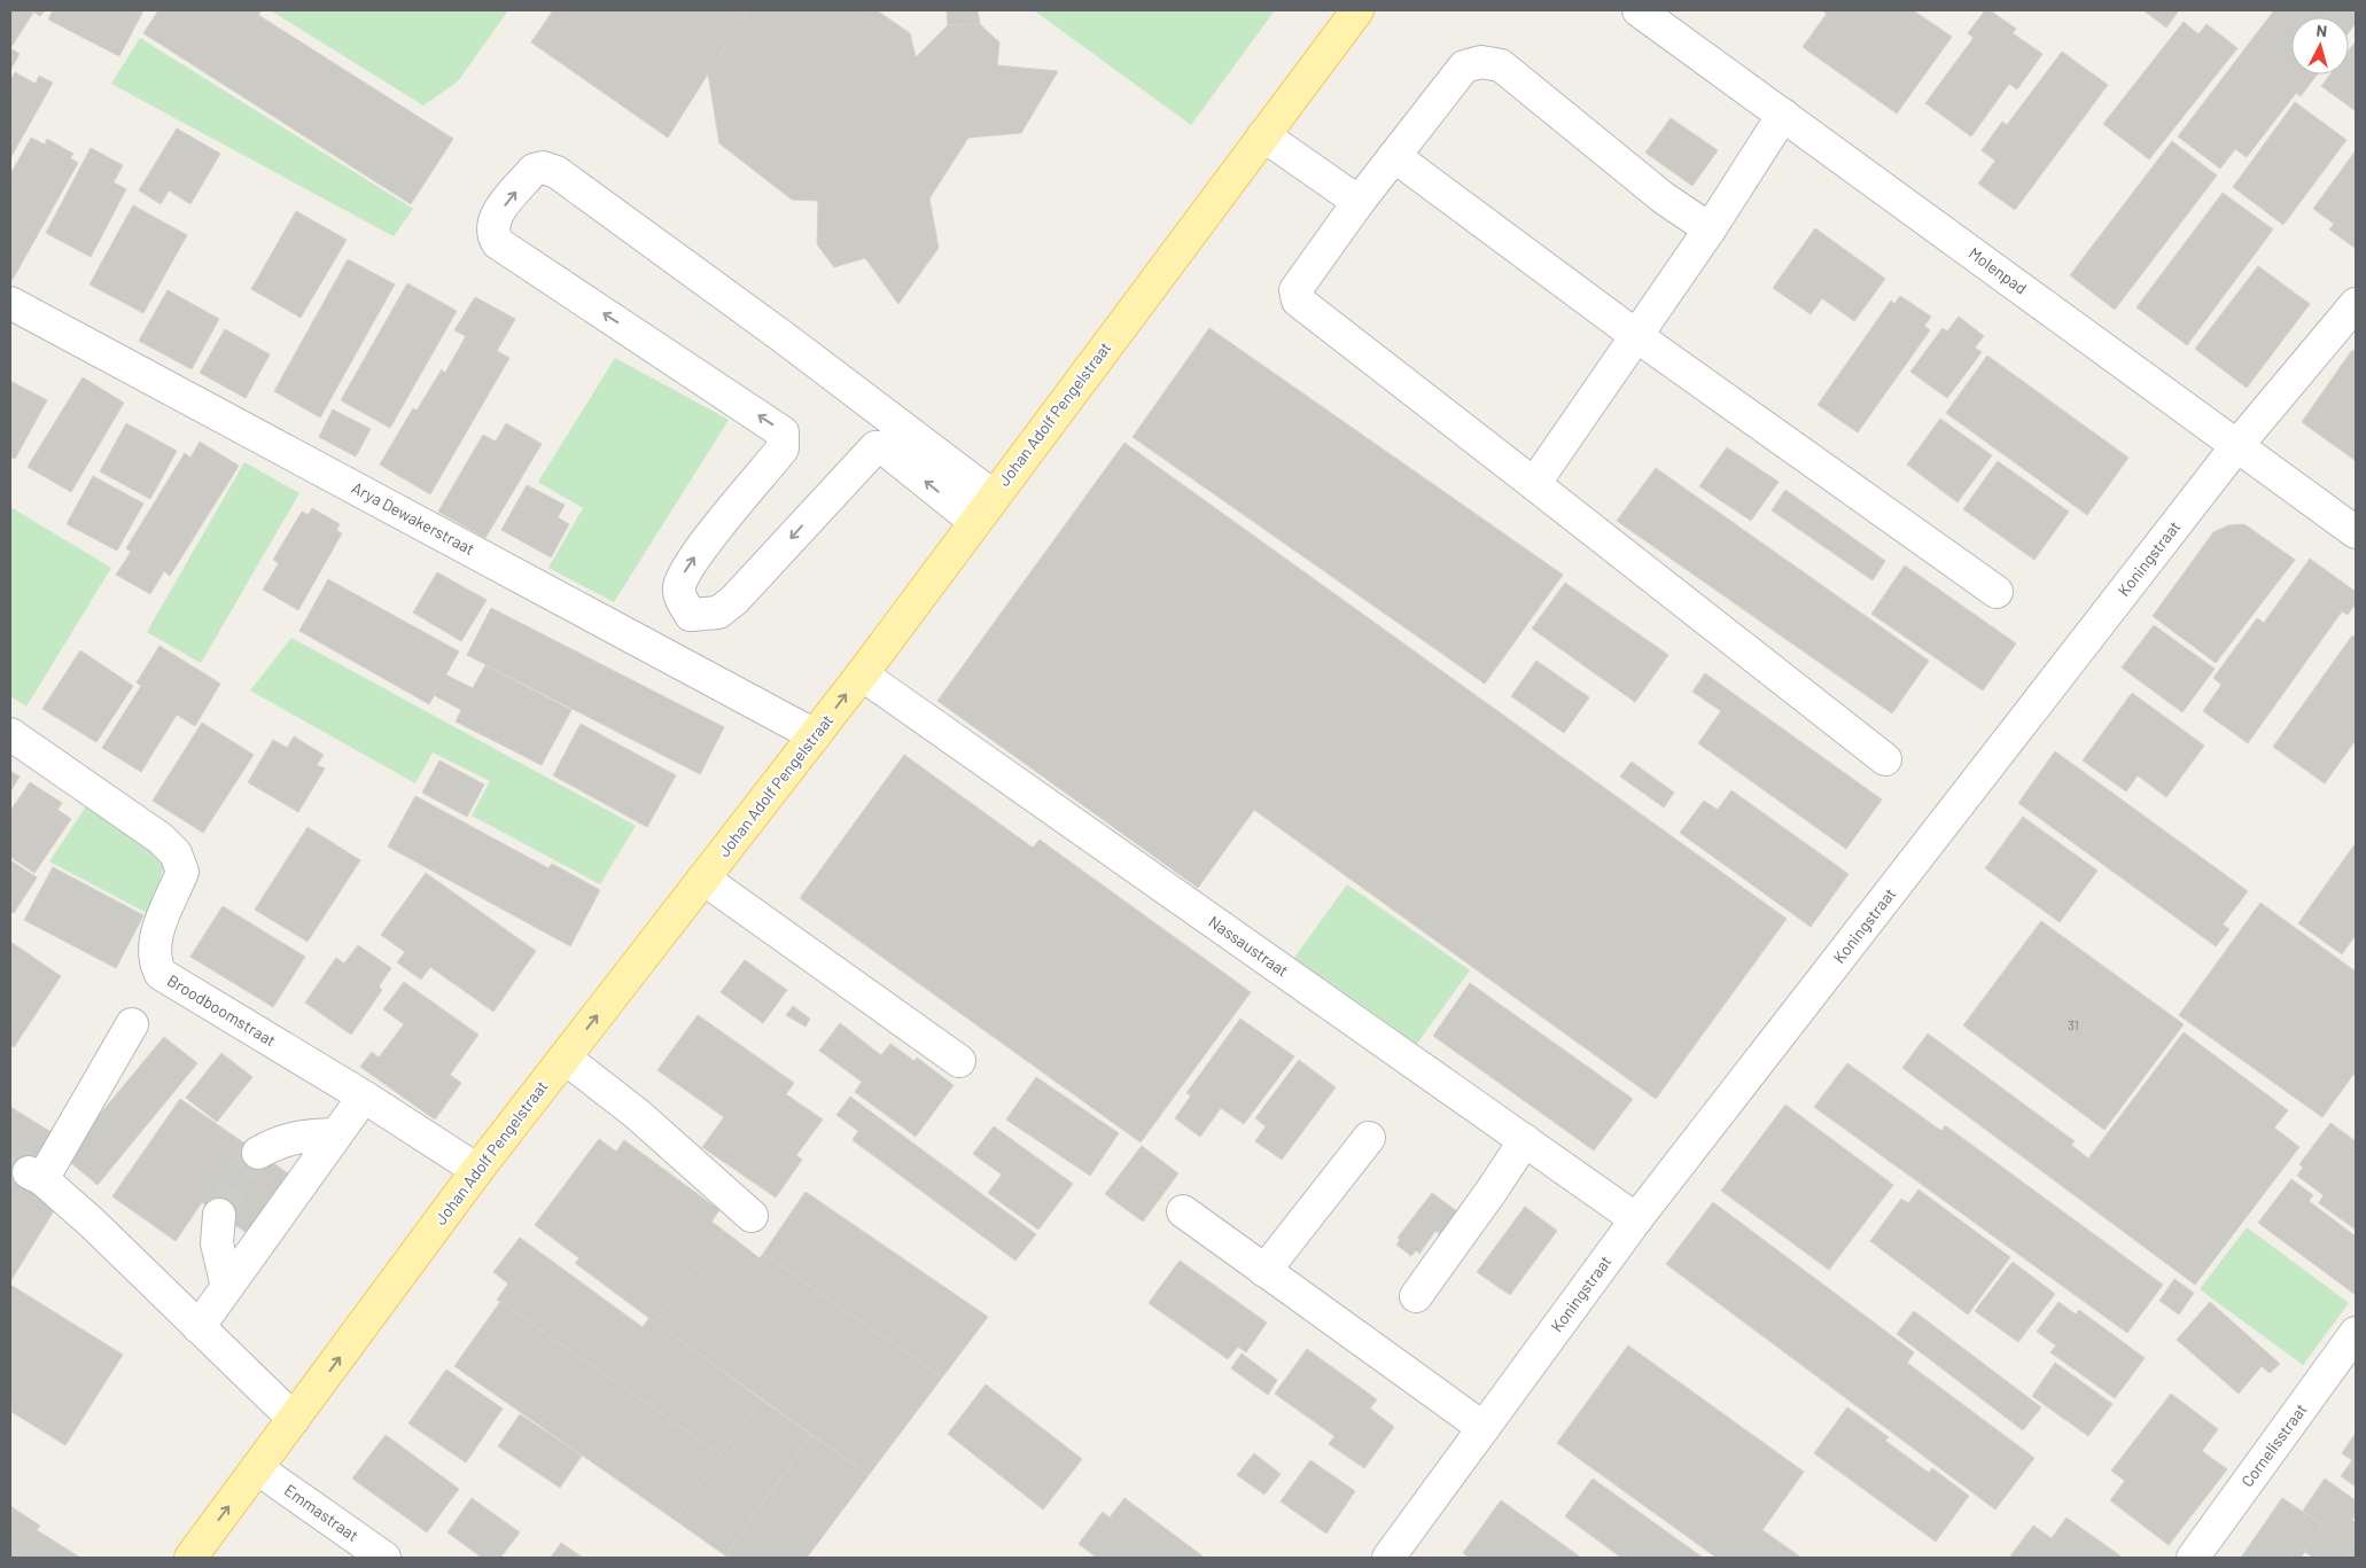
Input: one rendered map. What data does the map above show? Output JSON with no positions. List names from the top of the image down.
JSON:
{
  "streets": {
    "main road": ["Johan Adolf Pengelstraat"],
    "street": [
      "Molenpad",
      "Arya Dewakerstraat",
      "Koningstraat",
      "Nassaustraat",
      "Broodboomstraat",
      "Cornelisstraat",
      "Emmastraat"
    ]
  },
  "crossings": [
    ["Molenpad", "Koningstraat"],
    ["Johan Adolf Pengelstraat", "Arya Dewakerstraat"],
    ["Johan Adolf Pengelstraat", "Nassaustraat"],
    ["Johan Adolf Pengelstraat", "Broodboomstraat"],
    ["Johan Adolf Pengelstraat", "Emmastraat"],
    ["Koningstraat", "Nassaustraat"]
  ],
  "one_way": ["Johan Adolf Pengelstraat"],
  "house_numbers": ["31"],
  "north": "top"
}
